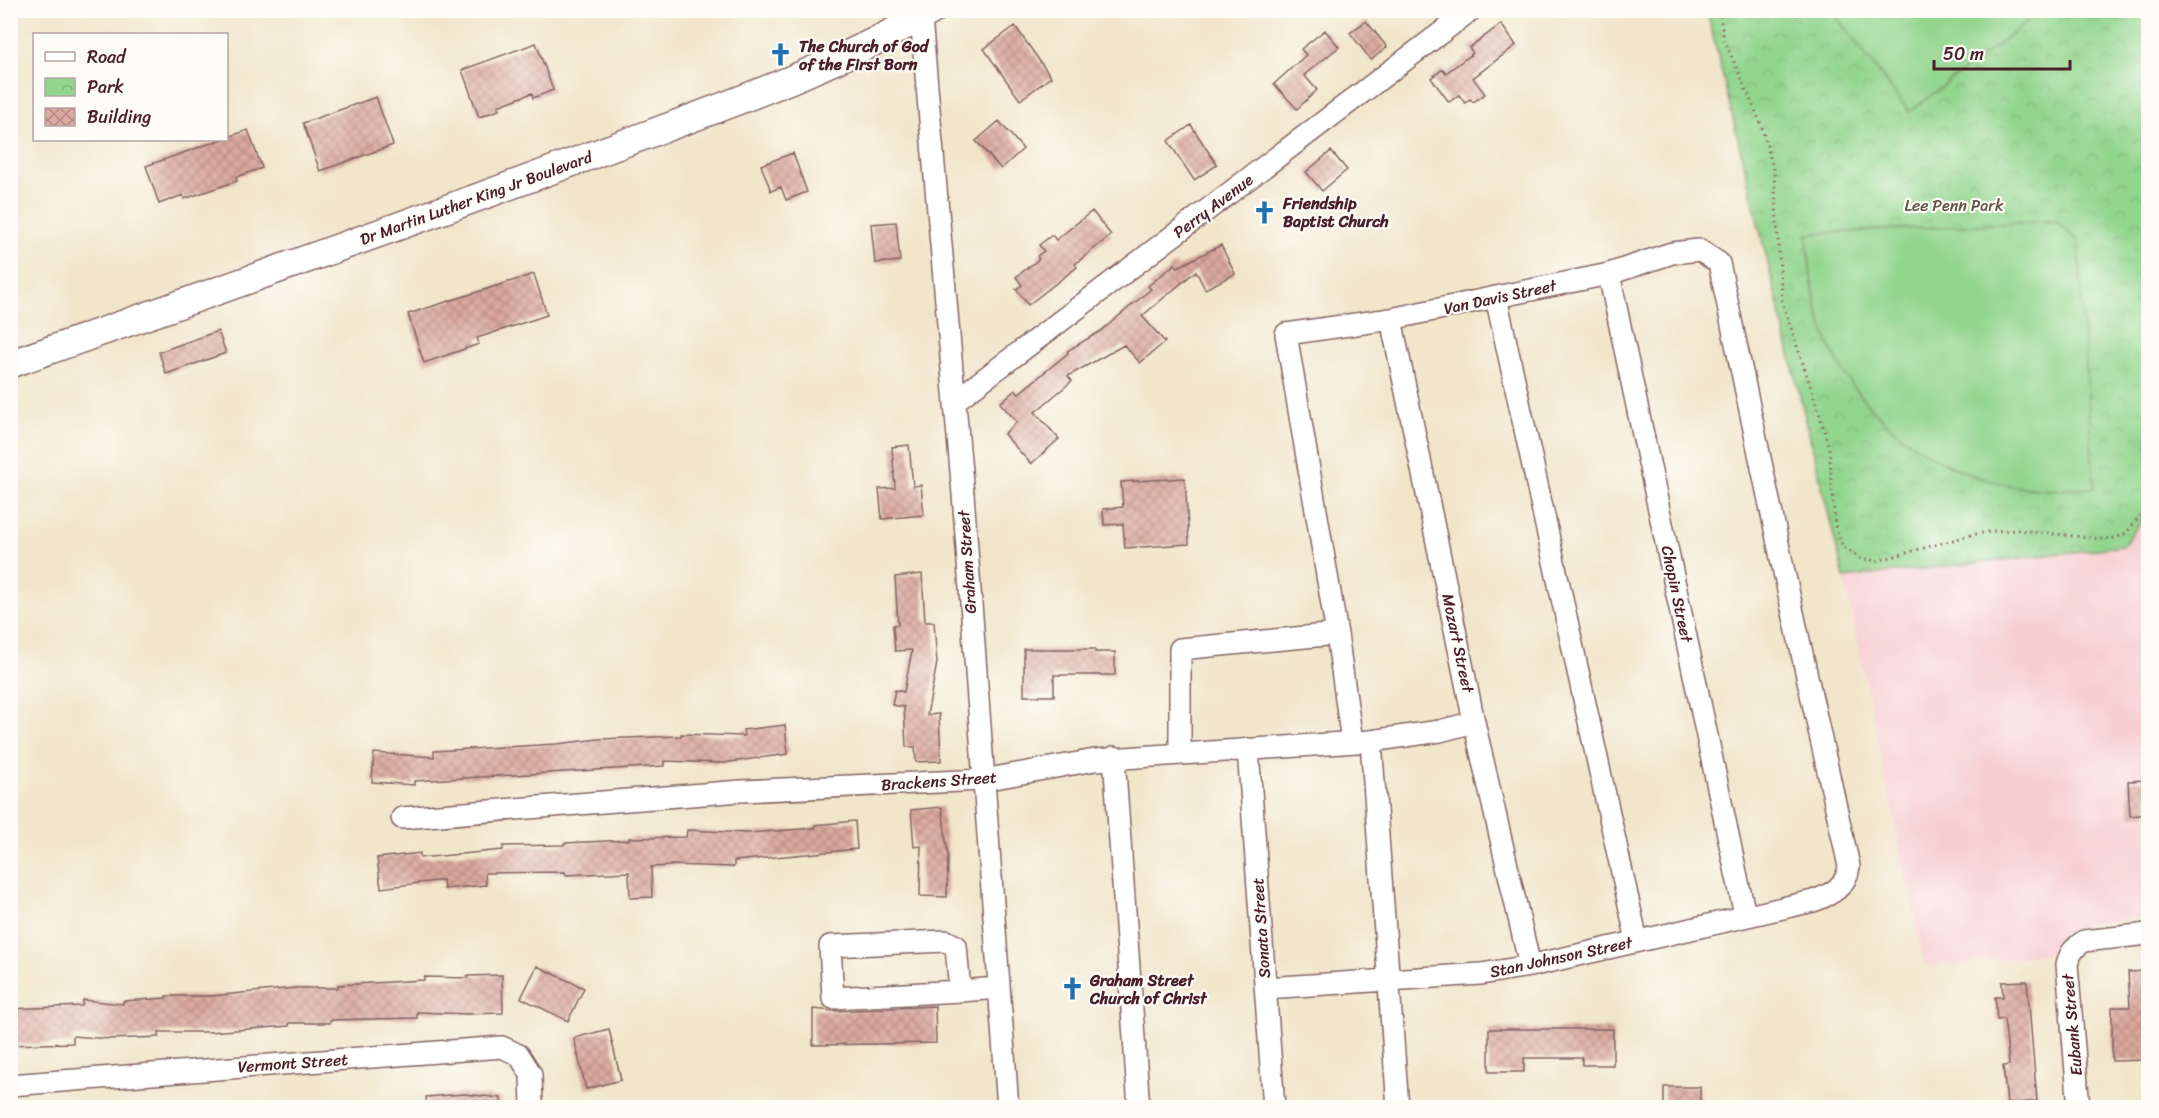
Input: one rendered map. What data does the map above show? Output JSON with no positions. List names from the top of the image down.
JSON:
{
  "streets": {
    "main road": ["Dr Martin Luther King Jr Boulevard"],
    "street": [
      "Perry Avenue",
      "Van Davis Street",
      "Graham Street",
      "Chopin Street",
      "Mozart Street",
      "Brackens Street",
      "Sonata Street",
      "Stan Johnson Street",
      "Eubank Street",
      "Vermont Street"
    ]
  },
  "crossings": [
    ["Dr Martin Luther King Jr Boulevard", "Graham Street"],
    ["Perry Avenue", "Graham Street"],
    ["Van Davis Street", "Chopin Street"],
    ["Van Davis Street", "Mozart Street"],
    ["Van Davis Street", "Stan Johnson Street"],
    ["Graham Street", "Brackens Street"],
    ["Chopin Street", "Stan Johnson Street"],
    ["Mozart Street", "Brackens Street"],
    ["Mozart Street", "Stan Johnson Street"],
    ["Brackens Street", "Sonata Street"],
    ["Sonata Street", "Stan Johnson Street"]
  ],
  "parks": ["Lee Penn Park"],
  "places": {
    "church": ["The Church of God of the First Born", "Friendship Baptist Church", "Graham Street Church of Christ"]
  },
  "legend": ["Road", "Park", "Building"],
  "scale_bar": "50 m"
}
